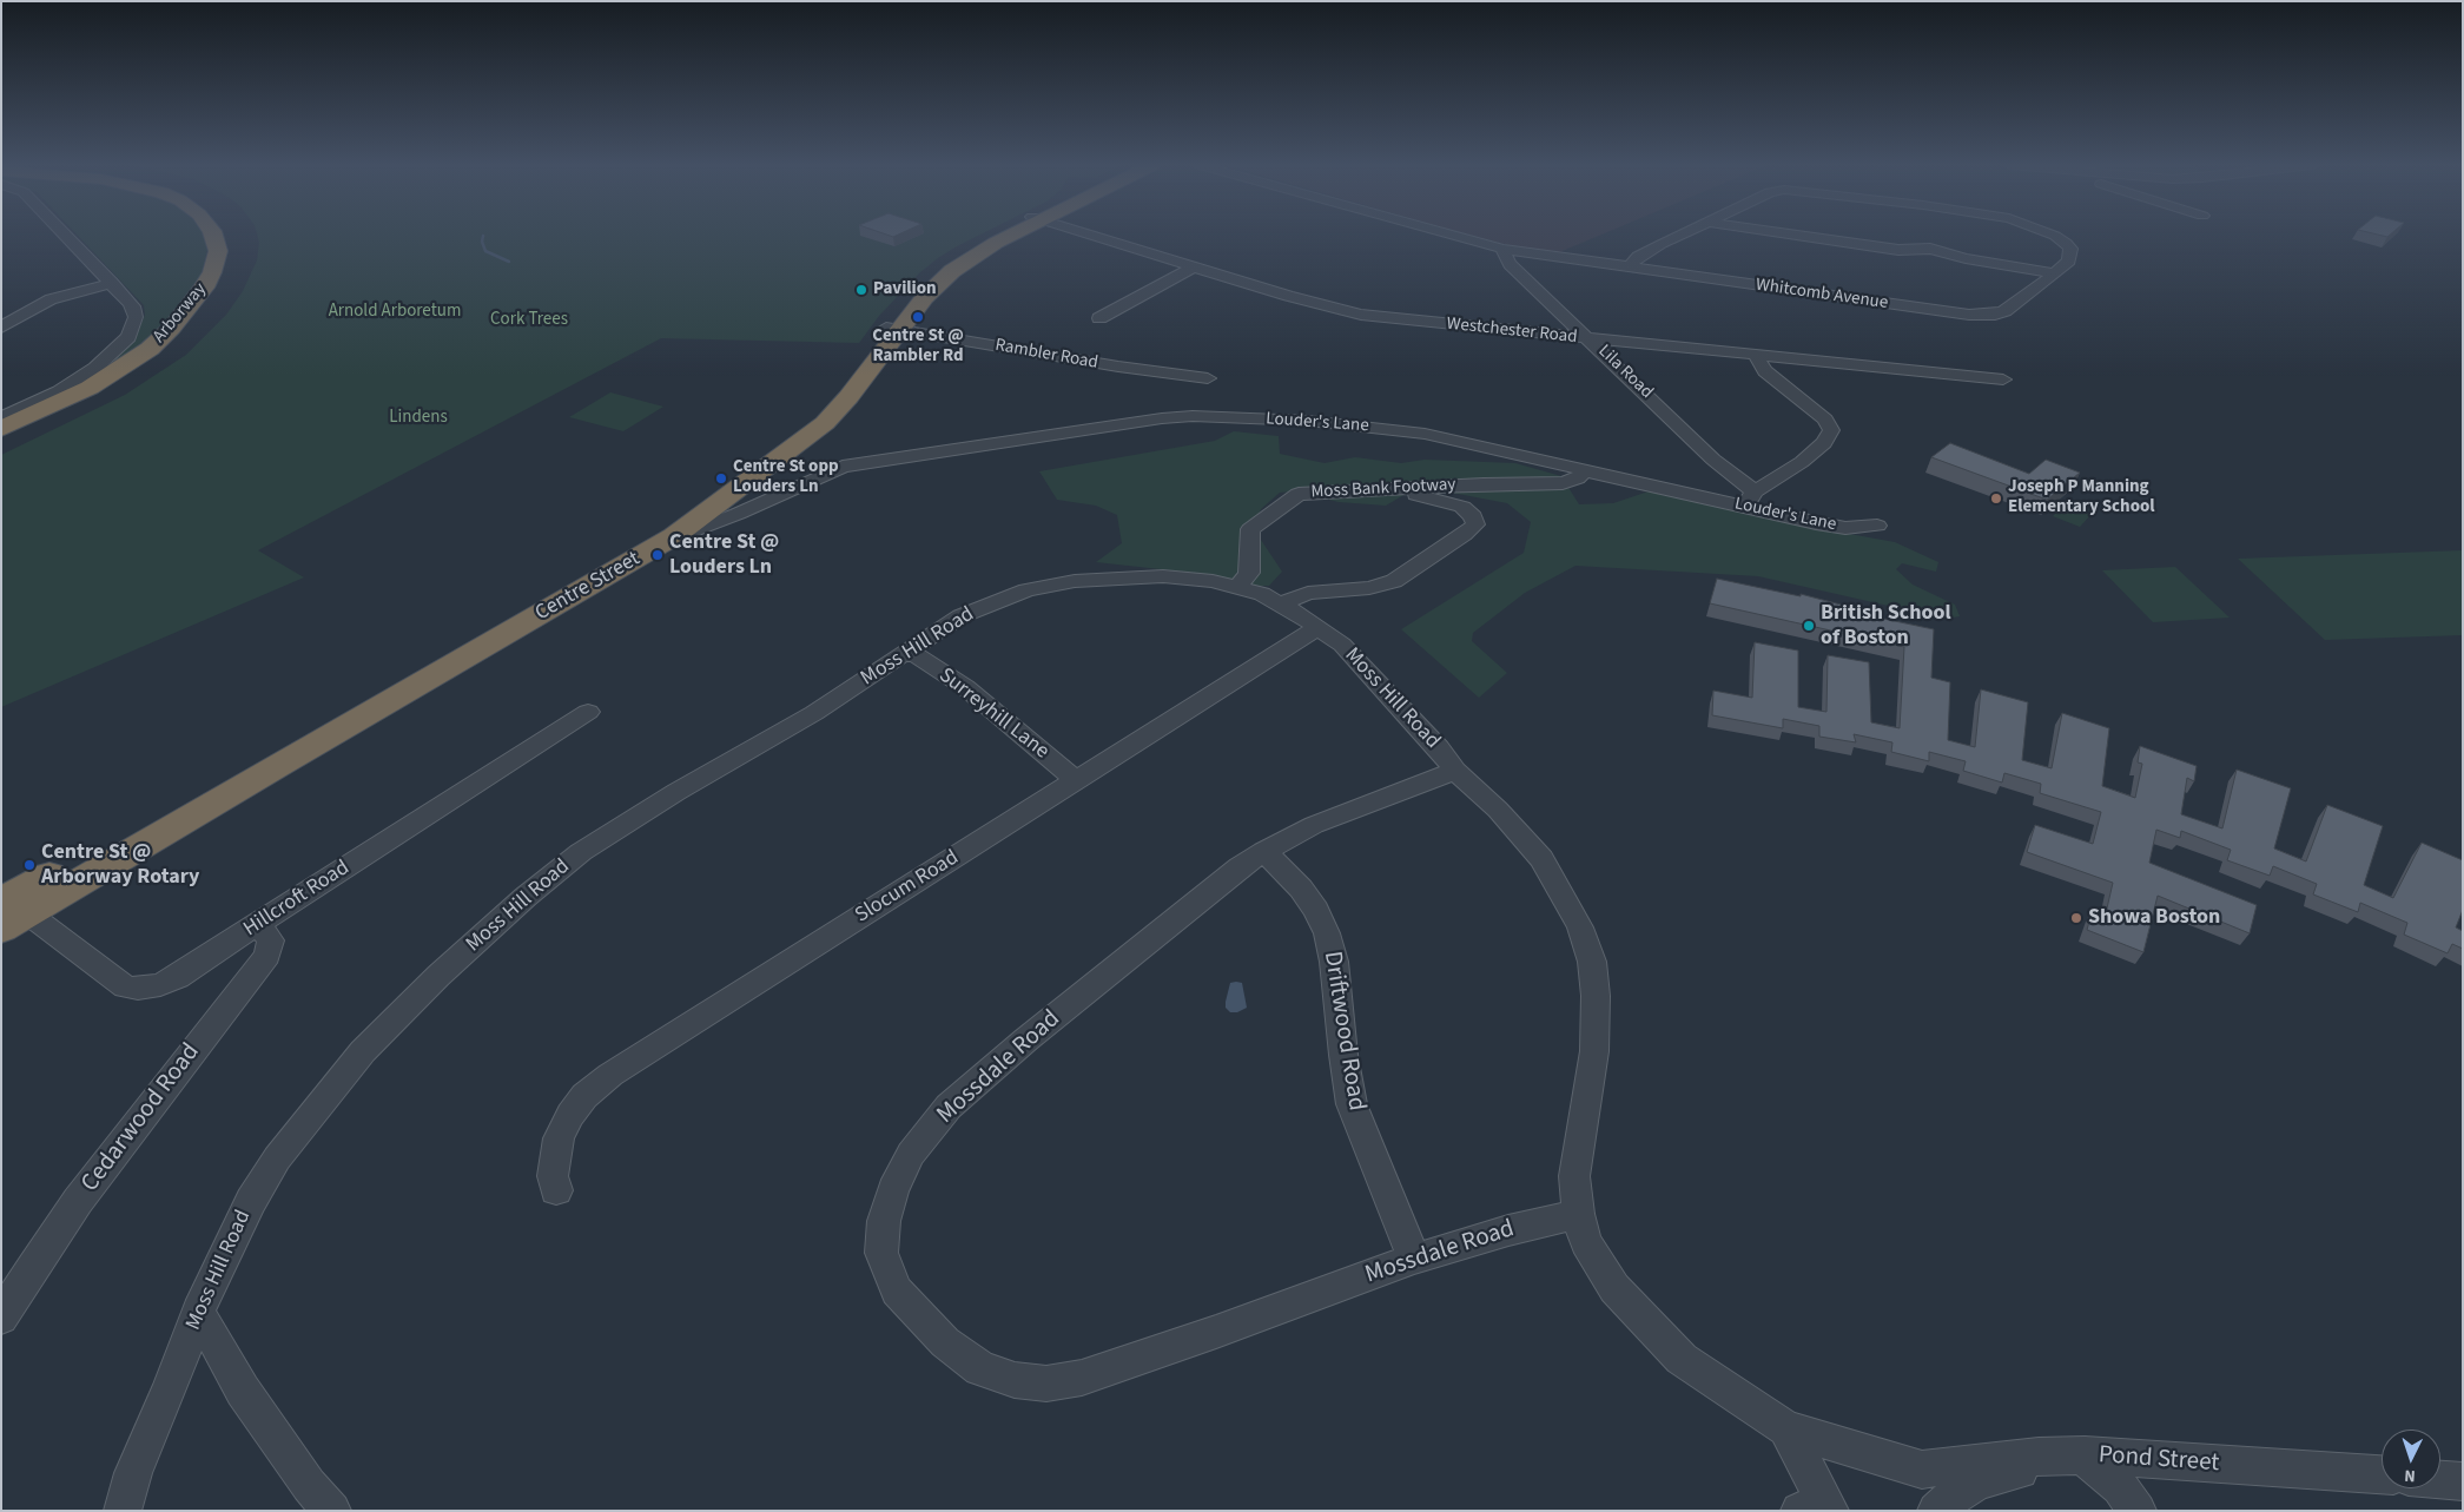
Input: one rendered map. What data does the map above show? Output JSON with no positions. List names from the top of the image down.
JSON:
{
  "streets": {
    "highway": ["Arborway", "Centre Street"],
    "street": [
      "Whitcomb Avenue",
      "Westchester Road",
      "Rambler Road",
      "Lila Road",
      "Louder's Lane",
      "Moss Bank Footway",
      "Moss Hill Road",
      "Surreyhill Lane",
      "Slocum Road",
      "Hillcroft Road",
      "Driftwood Road",
      "Mossdale Road",
      "Cedarwood Road",
      "Pond Street"
    ]
  },
  "crossings": [
    ["Whitcomb Avenue", "Lila Road"],
    ["Westchester Road", "Lila Road"],
    ["Rambler Road", "Centre Street"],
    ["Lila Road", "Louder's Lane"],
    ["Louder's Lane", "Moss Bank Footway"],
    ["Louder's Lane", "Centre Street"],
    ["Moss Bank Footway", "Moss Hill Road"],
    ["Centre Street", "Hillcroft Road"],
    ["Moss Hill Road", "Surreyhill Lane"],
    ["Moss Hill Road", "Slocum Road"],
    ["Moss Hill Road", "Mossdale Road"],
    ["Moss Hill Road", "Pond Street"],
    ["Surreyhill Lane", "Slocum Road"],
    ["Hillcroft Road", "Cedarwood Road"],
    ["Driftwood Road", "Mossdale Road"]
  ],
  "parks": ["Arnold Arboretum", "Cork Trees", "Lindens"],
  "places": [
    "Pavilion",
    "Centre St @ Rambler Rd",
    "Centre St opp Louders Ln",
    "Joseph P Manning Elementary School",
    "Centre St @ Louders Ln",
    "British School of Boston",
    "Centre St @ Arborway Rotary",
    "Showa Boston"
  ],
  "north": "bottom"
}
